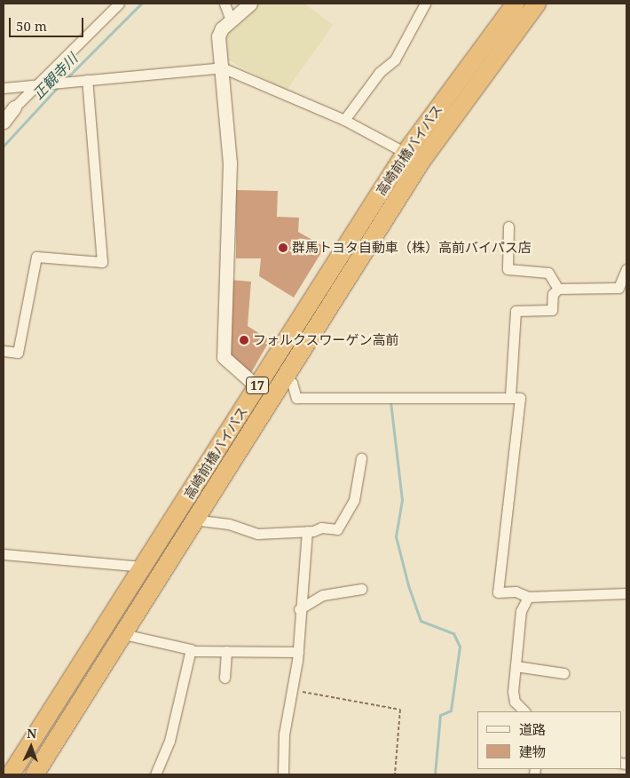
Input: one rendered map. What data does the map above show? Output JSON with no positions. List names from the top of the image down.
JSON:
{
  "streets": {
    "highway": ["高崎前橋バイパス", "17"]
  },
  "water": ["正観寺川"],
  "places": ["群馬トヨタ自動車（株）高前バイパス店", "フォルクスワーゲン高前"],
  "legend": ["道路", "建物"],
  "scale_bar": "50 m",
  "north": "top"
}
